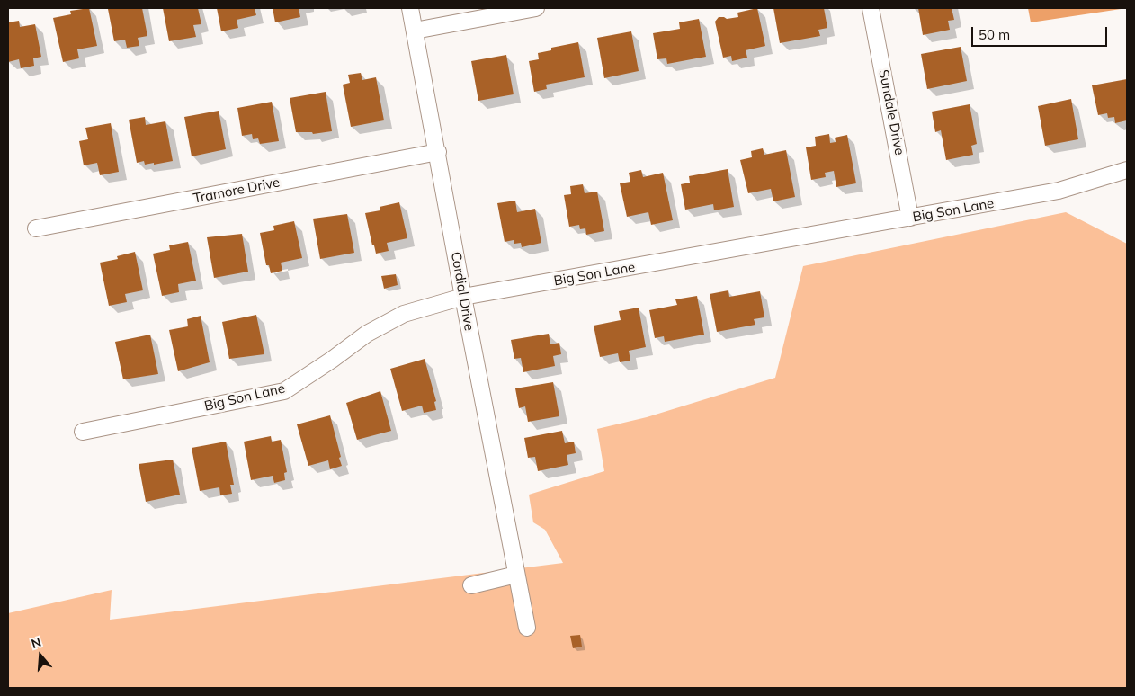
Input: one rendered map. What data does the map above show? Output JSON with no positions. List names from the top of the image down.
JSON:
{
  "streets": {
    "street": [
      "Sundale Drive",
      "Tramore Drive",
      "Big Son Lane",
      "Cordial Drive"
    ]
  },
  "crossings": [
    ["Sundale Drive", "Big Son Lane"],
    ["Tramore Drive", "Cordial Drive"],
    ["Big Son Lane", "Cordial Drive"]
  ],
  "scale_bar": "50 m",
  "north": "top"
}
